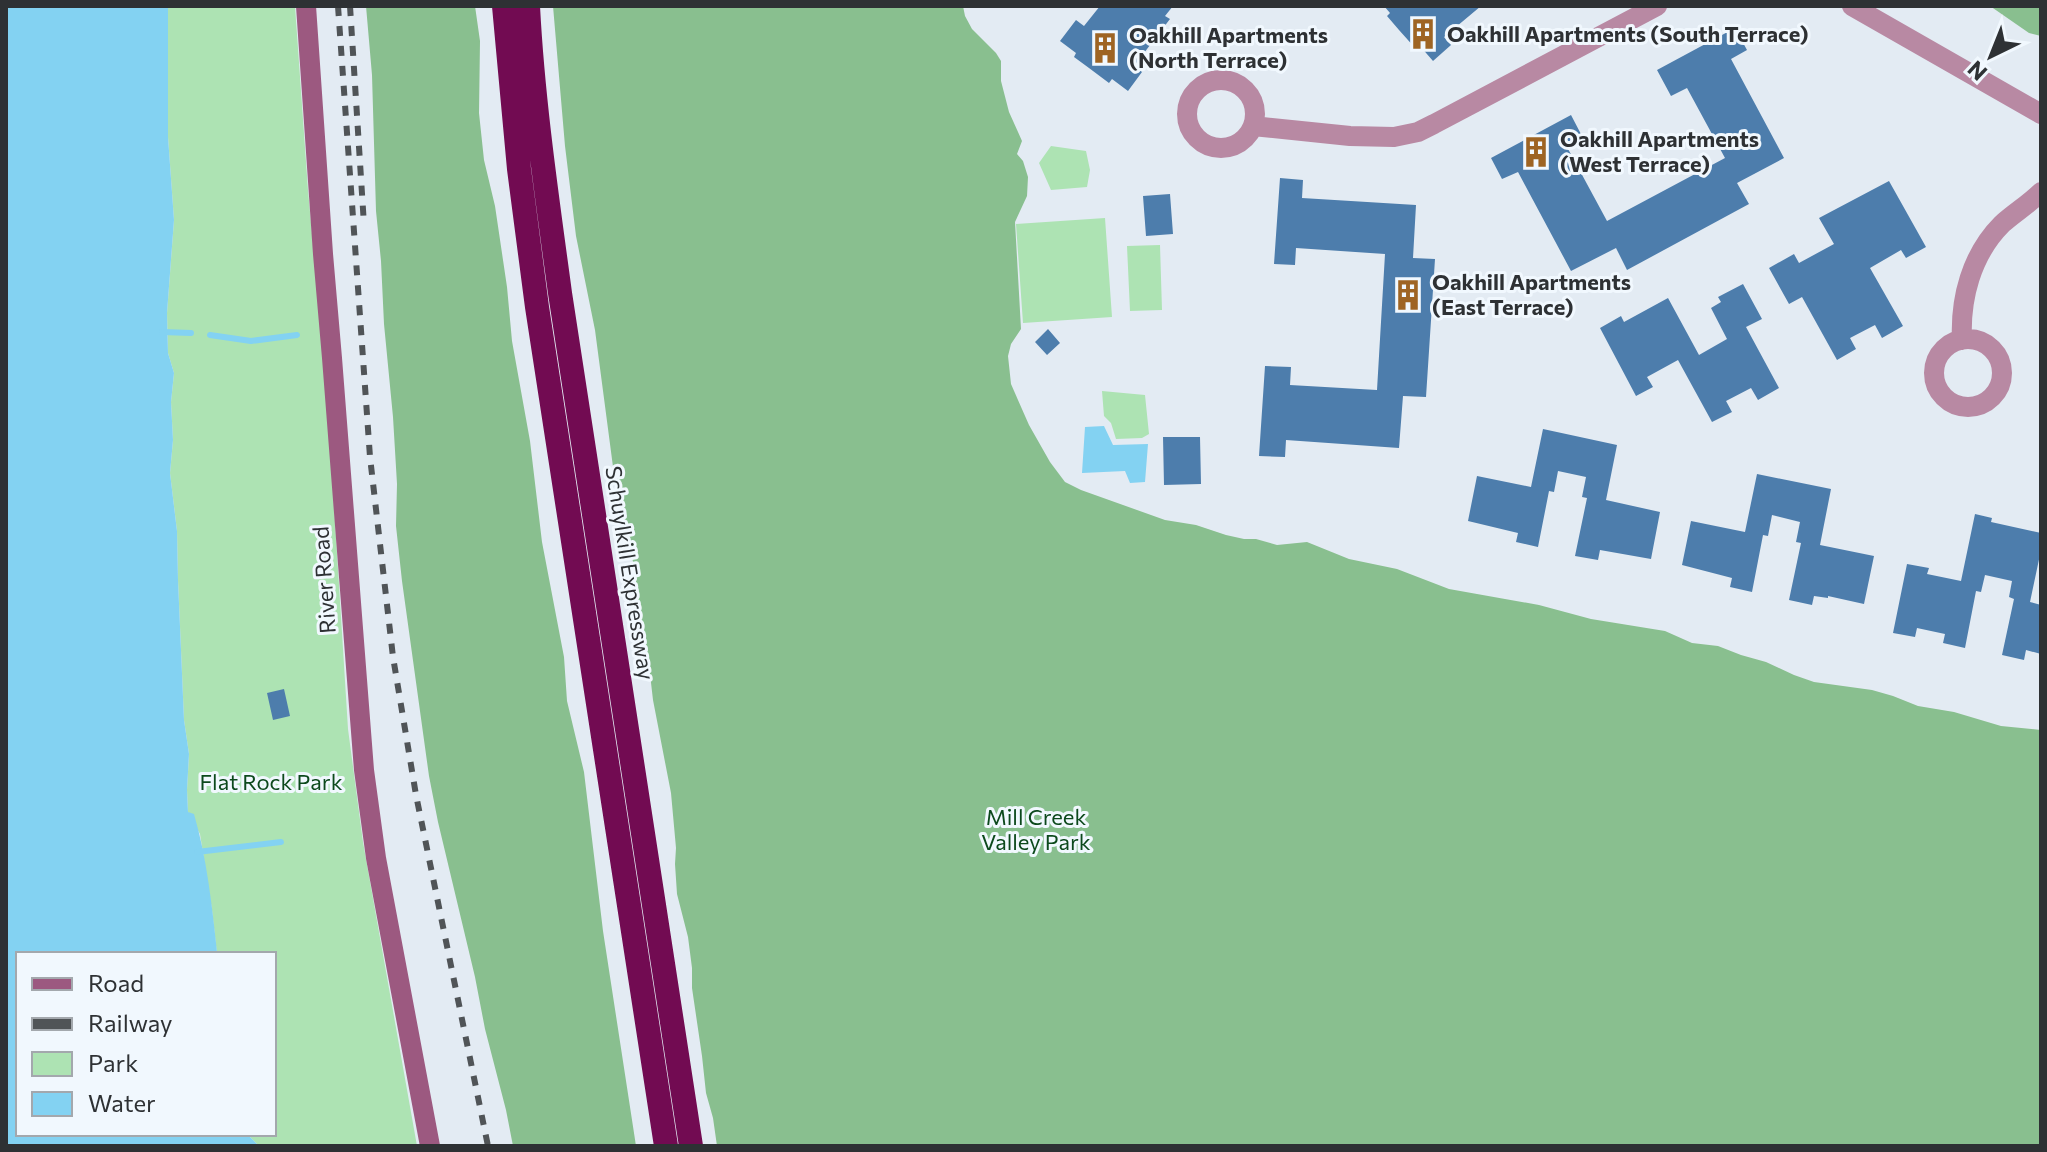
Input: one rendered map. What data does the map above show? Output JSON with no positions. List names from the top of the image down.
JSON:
{
  "streets": {
    "highway": ["Schuylkill Expressway"],
    "street": ["River Road"]
  },
  "parks": ["Flat Rock Park", "Mill Creek Valley Park"],
  "places": {
    "building": [
      "Oakhill Apartments (South Terrace)",
      "Oakhill Apartments (North Terrace)",
      "Oakhill Apartments (West Terrace)",
      "Oakhill Apartments (East Terrace)"
    ]
  },
  "legend": [
    "Road",
    "Railway",
    "Park",
    "Water"
  ],
  "north": "bottom left"
}
